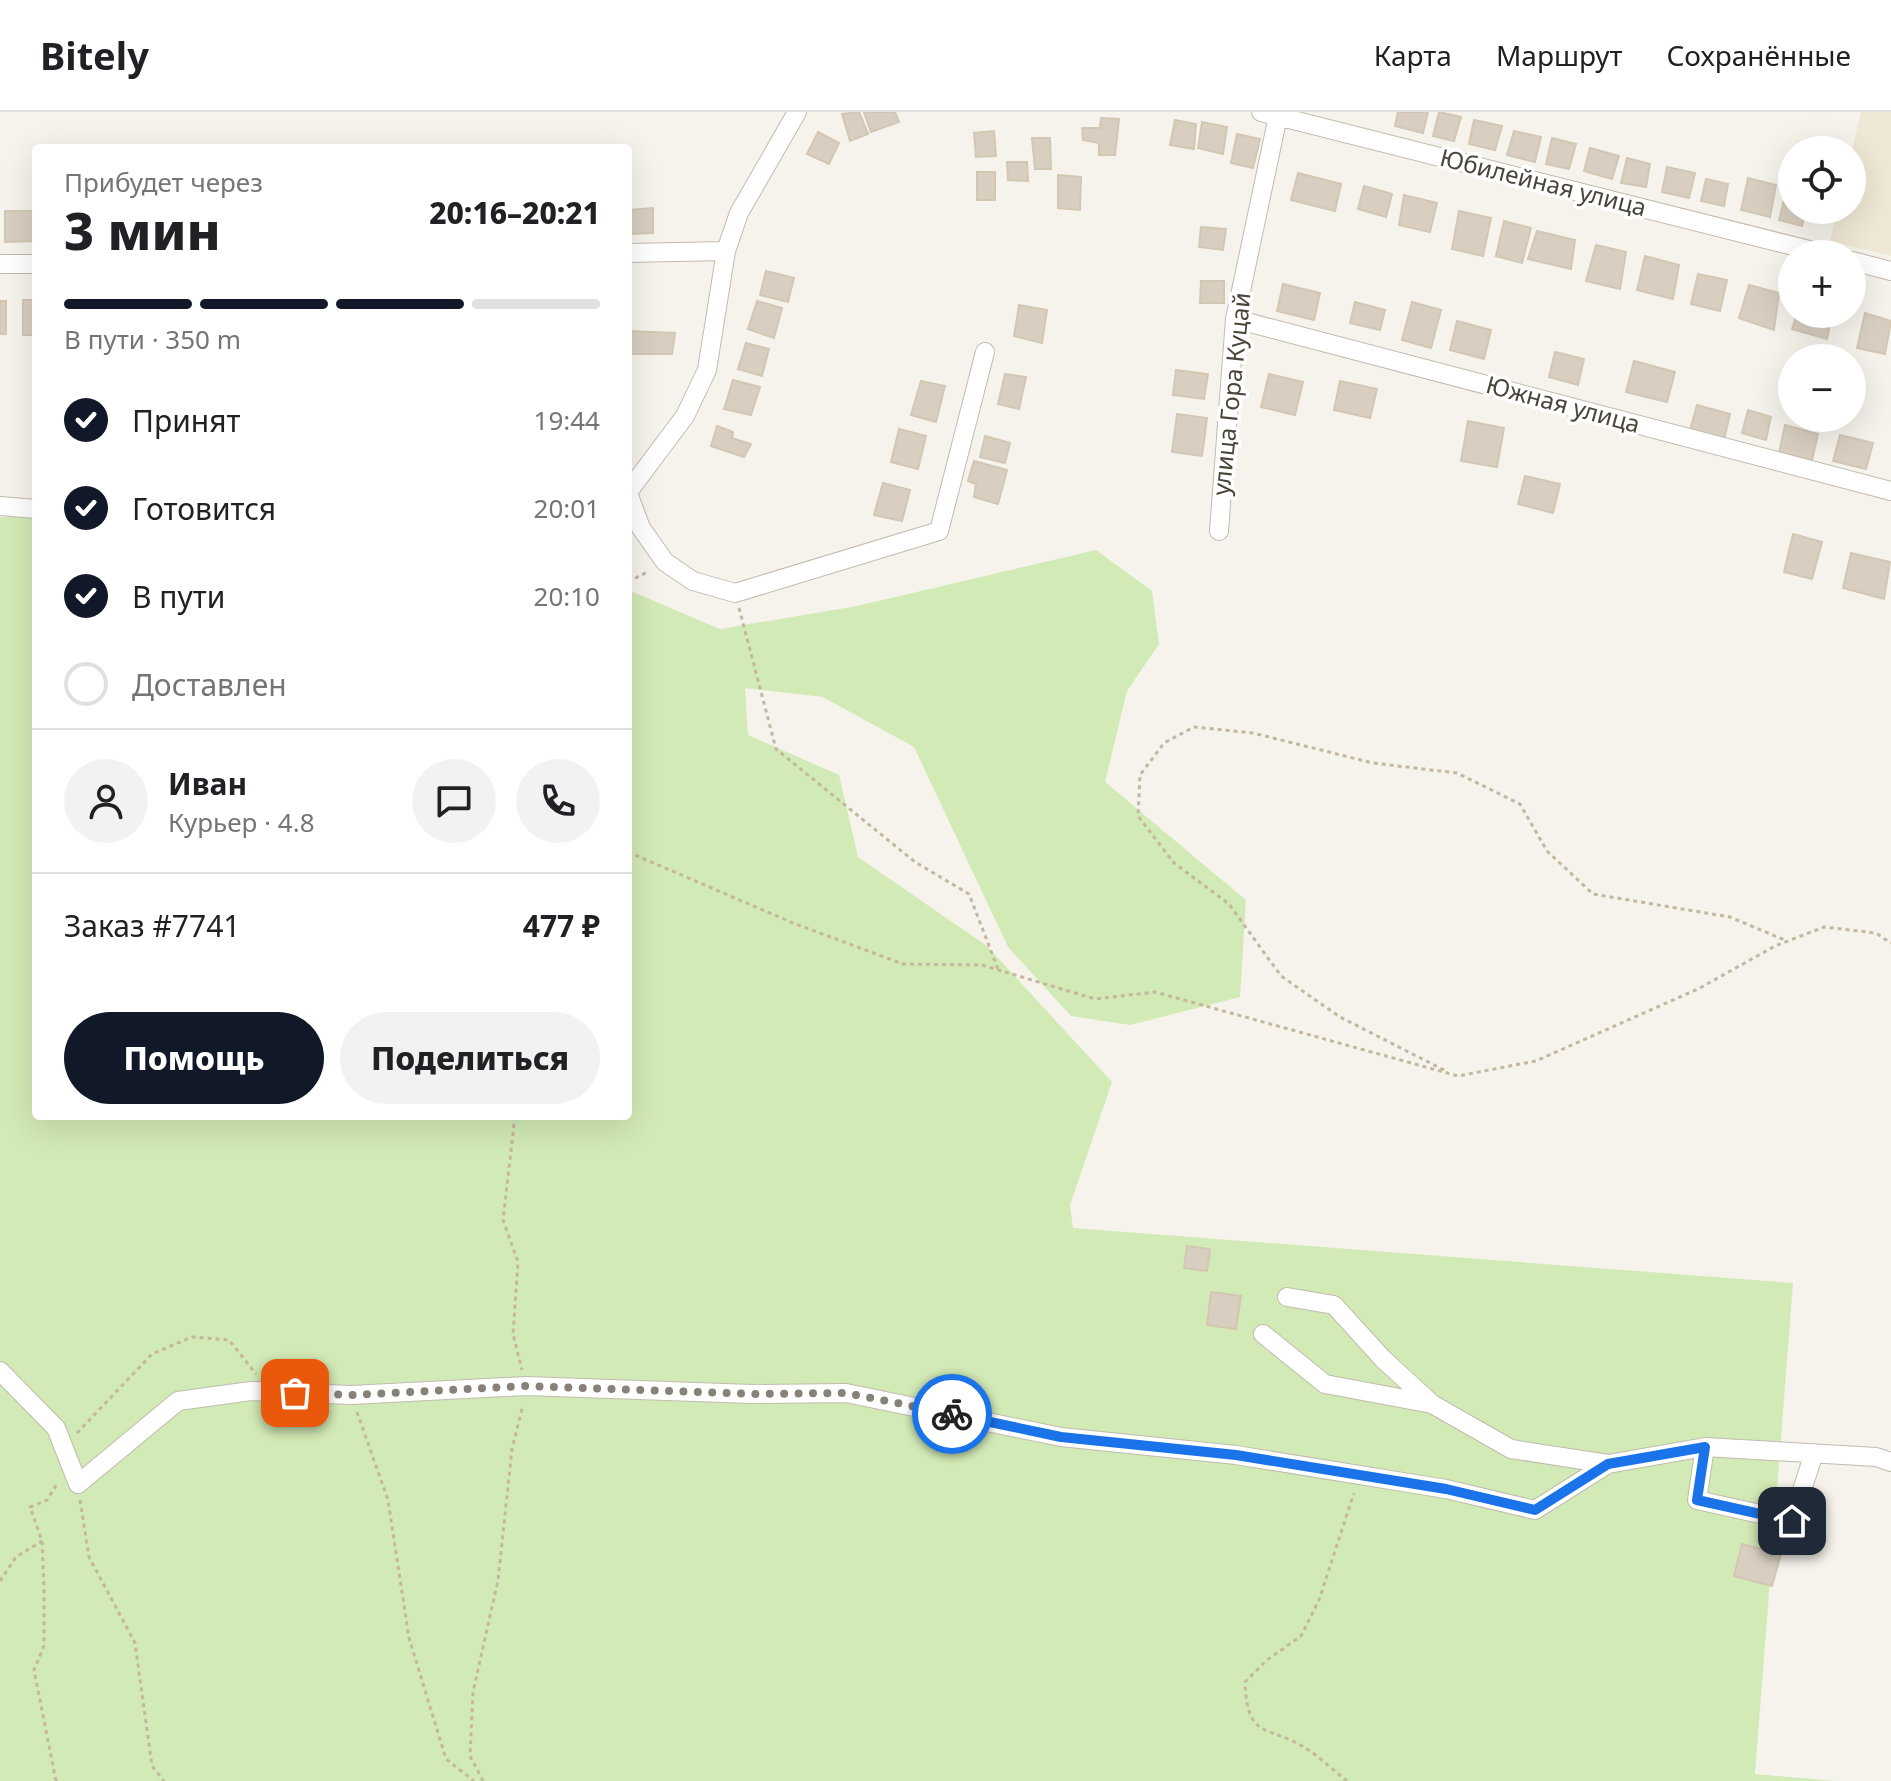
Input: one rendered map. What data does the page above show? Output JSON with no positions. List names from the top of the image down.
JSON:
{
  "streets": {
    "street": ["Юбилейная улица", "улица Гора Куцай", "Южная улица"]
  },
  "crossings": [
    ["Юбилейная улица", "улица Гора Куцай"],
    ["улица Гора Куцай", "Южная улица"]
  ],
  "page": {
    "header": "Bitely",
    "nav": ["Карта", "Маршрут", "Сохранённые"],
    "map_buttons": ["+", "−"],
    "heading": ["3 мин", "Прибудет через", "20:16–20:21"],
    "panel": [
      "Иван",
      "Курьер · 4.8",
      "Заказ #7741",
      "477 ₽"
    ],
    "bar": "В пути · 350 m",
    "list": [
      ["Принят", "19:44"],
      ["Готовится", "20:01"],
      ["В пути", "20:10"],
      "Доставлен"
    ],
    "buttons": ["Помощь", "Поделиться"]
  }
}
